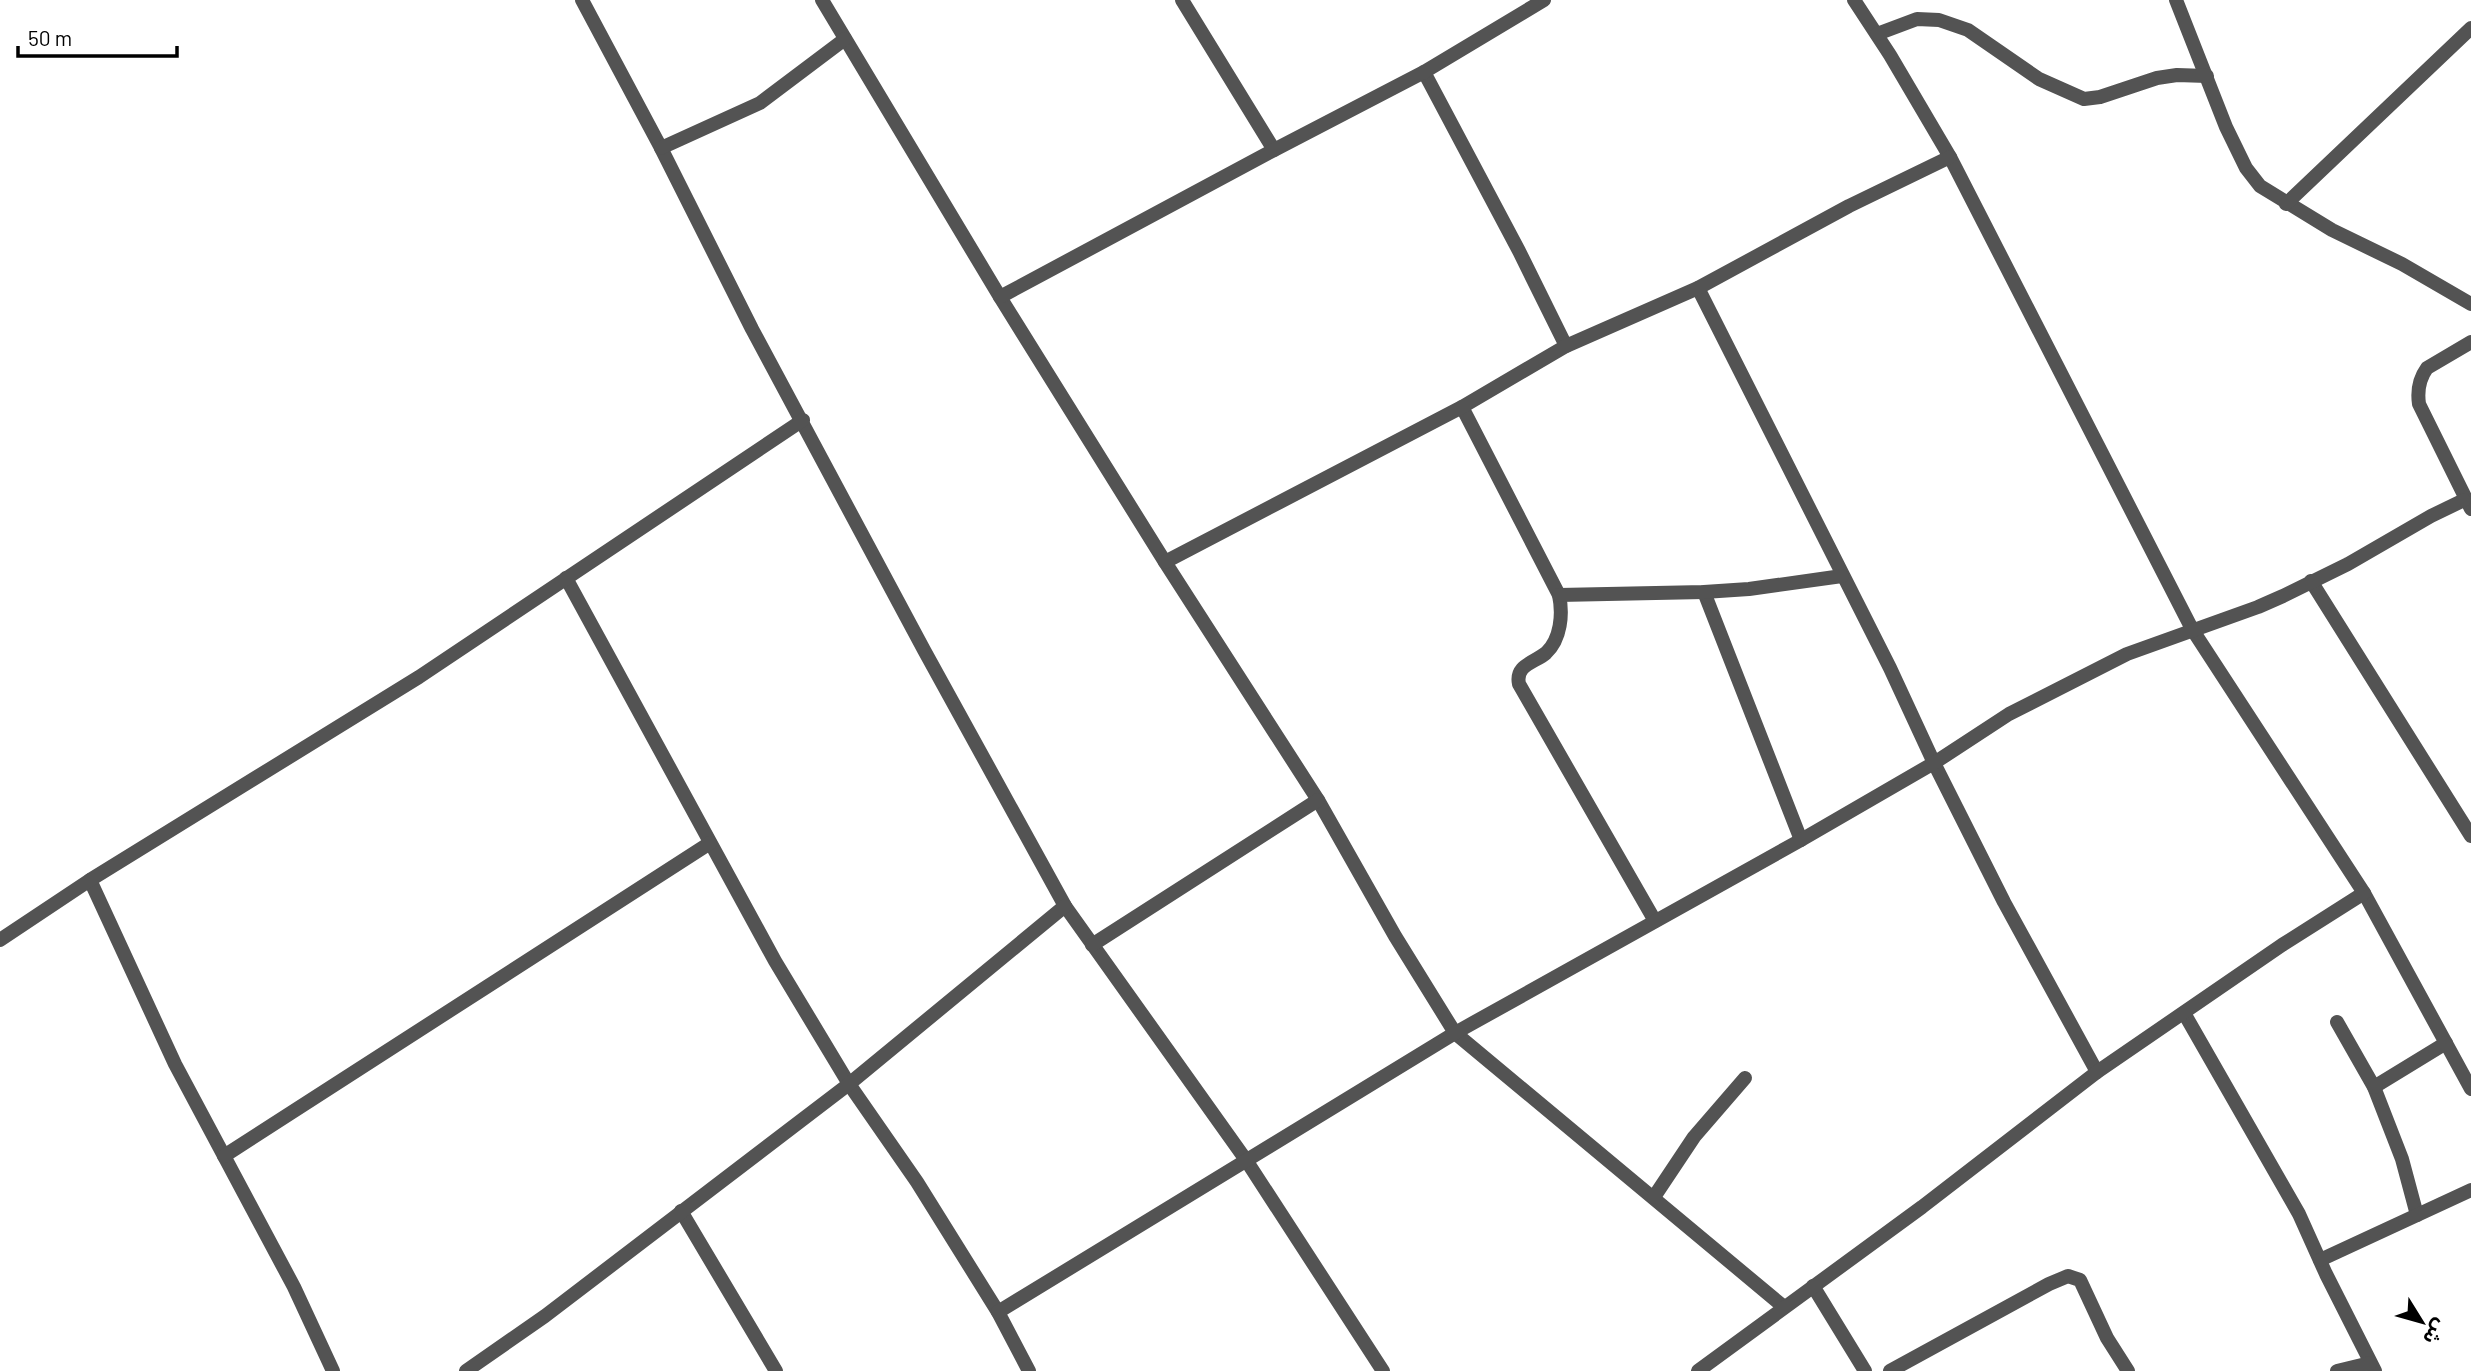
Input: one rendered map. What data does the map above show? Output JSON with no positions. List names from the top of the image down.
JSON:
{
  "scale_bar": "50 m",
  "north": "bottom right"
}
